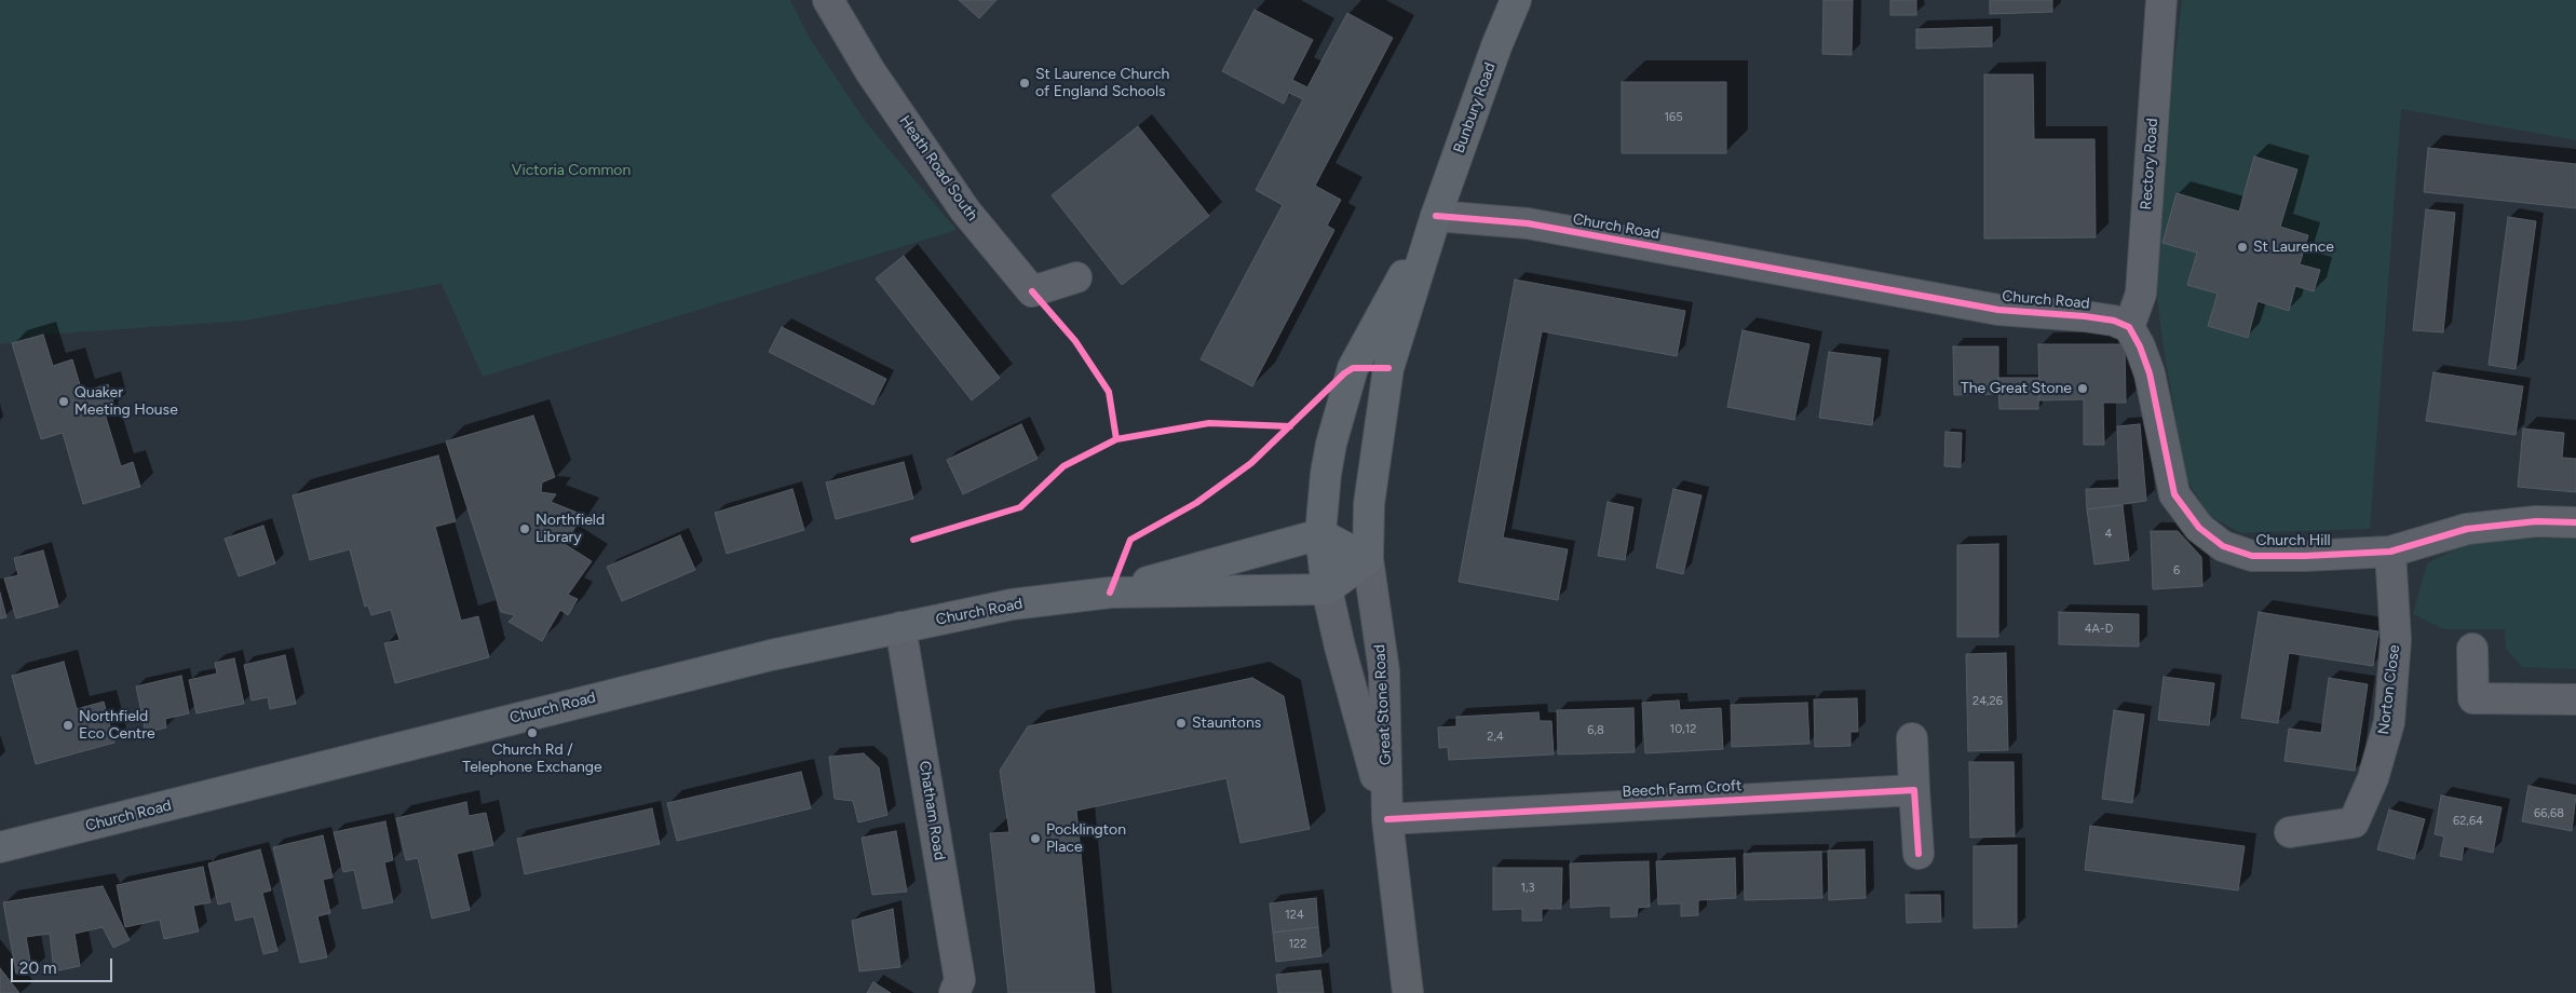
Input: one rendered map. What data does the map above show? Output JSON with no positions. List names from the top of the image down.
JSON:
{
  "streets": {
    "main road": ["Bunbury Road", "Church Road"],
    "street": [
      "Rectory Road",
      "Heath Road South",
      "Church Hill",
      "Norton Close",
      "Great Stone Road",
      "Beech Farm Croft",
      "Chatham Road"
    ]
  },
  "crossings": [
    ["Bunbury Road", "Church Road"],
    ["Rectory Road", "Church Road"],
    ["Rectory Road", "Church Hill"],
    ["Church Road", "Church Hill"],
    ["Church Road", "Great Stone Road"],
    ["Church Road", "Chatham Road"],
    ["Church Hill", "Norton Close"],
    ["Great Stone Road", "Beech Farm Croft"]
  ],
  "parks": ["Victoria Common"],
  "places": [
    "St Laurence Church of England Schools",
    "St Laurence",
    "The Great Stone",
    "Quaker Meeting House",
    "Northfield Library",
    "Stauntons",
    "Northfield Eco Centre",
    "Church Rd / Telephone Exchange",
    "Pocklington Place"
  ],
  "house_numbers": [
    "165",
    "4",
    "6",
    "4A-D",
    "24,26",
    "10,12",
    "6,8",
    "2,4",
    "66,68",
    "62,64",
    "1,3",
    "124",
    "122"
  ],
  "scale_bar": "20 m"
}
